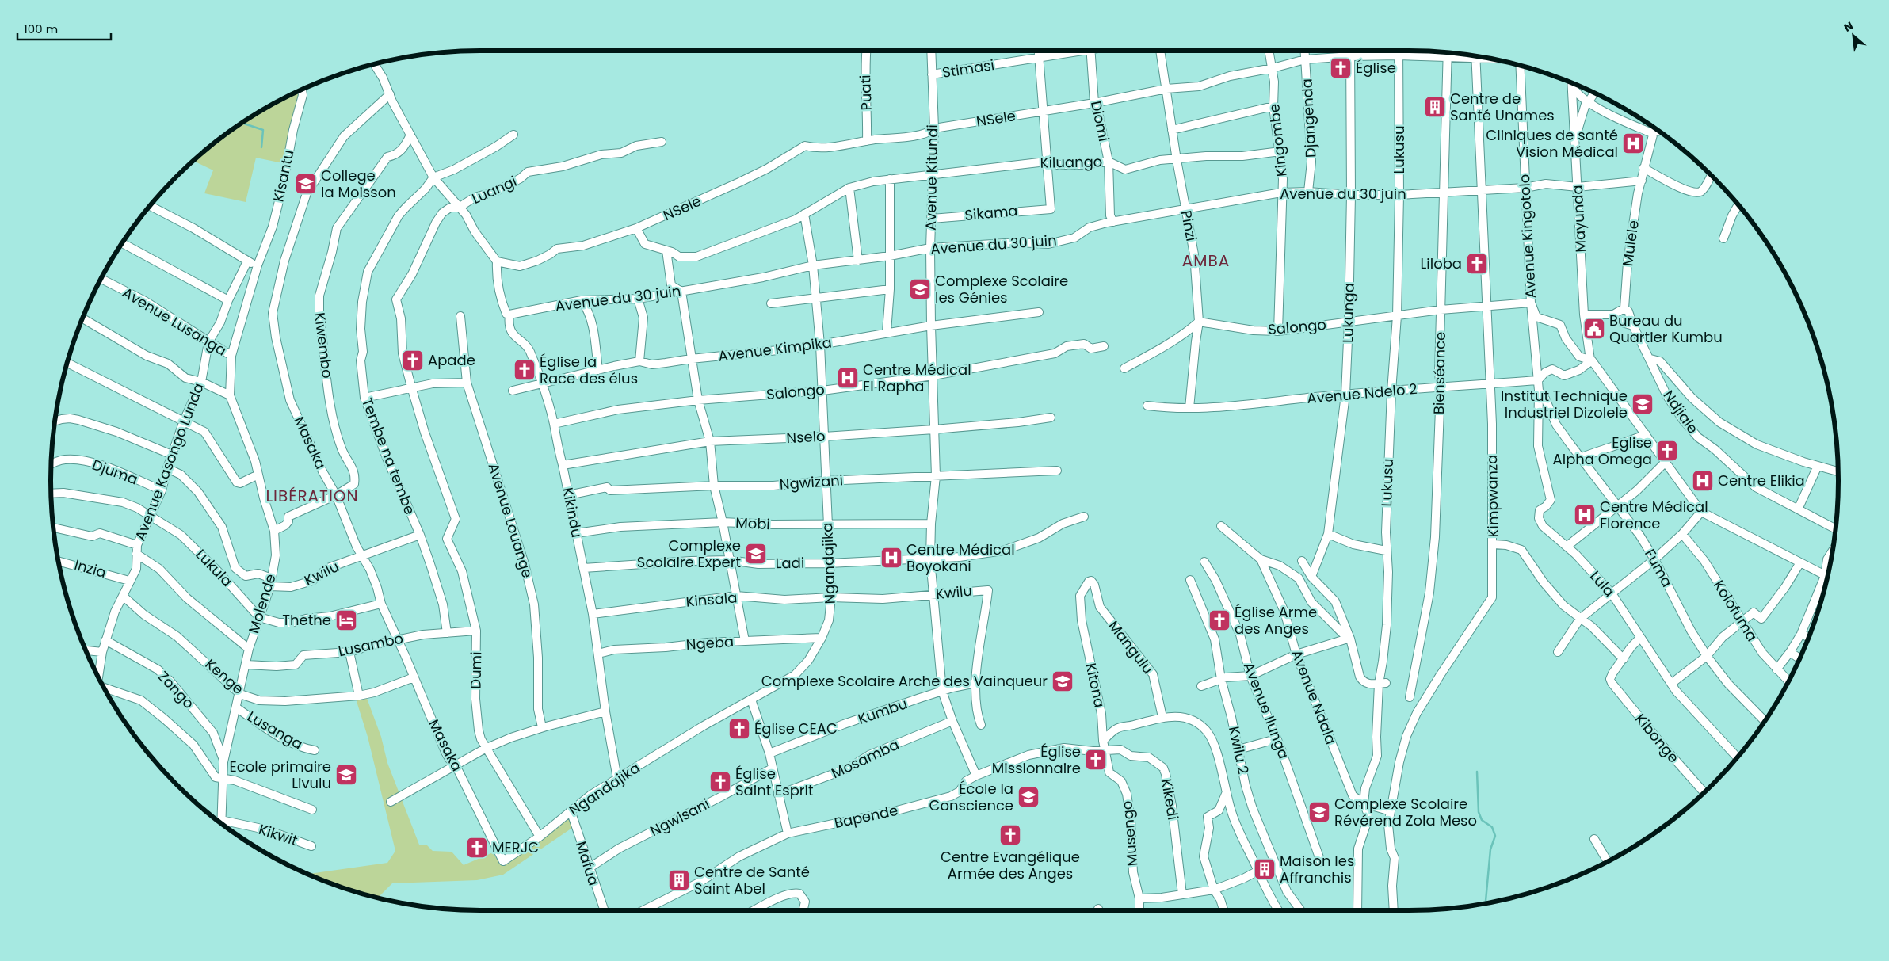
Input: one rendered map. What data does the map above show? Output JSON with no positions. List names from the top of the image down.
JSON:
{
  "streets": {
    "street": [
      "Stimasi",
      "Puati",
      "Djangenda",
      "NSele",
      "Diomi",
      "Kingombe",
      "Lukusu",
      "Kiluango",
      "Kisantu",
      "Avenue Kitundi",
      "Luangi",
      "Avenue du 30 juin",
      "Sikama",
      "Mayunda",
      "Pinzi",
      "Avenue Kingotolo",
      "Mulele",
      "Lukunga",
      "Avenue Lusanga",
      "Salongo",
      "Kiwembo",
      "Avenue Kimpika",
      "Bienséance",
      "Avenue Ndelo 2",
      "Ndjiale",
      "Nselo",
      "Masaka",
      "Tembe na tembe",
      "Avenue Kasongo Lunda",
      "Djuma",
      "Ngwizani",
      "Kimpwanza",
      "Kikindu",
      "Avenue Louange",
      "Mobi",
      "Ladi",
      "Ngandajika",
      "Lukula",
      "Fuma",
      "Inzia",
      "Kwilu",
      "Lula",
      "Kinsala",
      "Molende",
      "Kolofuma",
      "Ngeba",
      "Lusambo",
      "Mangulu",
      "Dumi",
      "Kenge",
      "Kitona",
      "Zongo",
      "Avenue Ndala",
      "Avenue Ilunga",
      "Kumbu",
      "Lusanga",
      "Kibonge",
      "Kwilu 2",
      "Mosamba",
      "Kikedi",
      "Bapende",
      "Ngwisani",
      "Musengo",
      "Kikwit",
      "Mafua"
    ]
  },
  "crossings": [
    ["Stimasi", "Avenue Kitundi"],
    ["Puati", "NSele"],
    ["Djangenda", "NSele"],
    ["Djangenda", "Avenue du 30 juin"],
    ["NSele", "Diomi"],
    ["NSele", "Kingombe"],
    ["NSele", "Lukusu"],
    ["NSele", "Kiluango"],
    ["NSele", "Avenue Kitundi"],
    ["NSele", "Pinzi"],
    ["NSele", "Lukunga"],
    ["NSele", "Bienséance"],
    ["NSele", "Kikindu"],
    ["Diomi", "Kiluango"],
    ["Diomi", "Avenue du 30 juin"],
    ["Kingombe", "Kiluango"],
    ["Kingombe", "Avenue du 30 juin"],
    ["Kingombe", "Salongo"],
    ["Lukusu", "Avenue du 30 juin"],
    ["Lukusu", "Salongo"],
    ["Lukusu", "Avenue Ndelo 2"],
    ["Lukusu", "Avenue Ndala"],
    ["Kiluango", "Avenue Kitundi"],
    ["Kiluango", "Sikama"],
    ["Kiluango", "Pinzi"],
    ["Kiluango", "Ngandajika"],
    ["Kisantu", "Molende"],
    ["Avenue Kitundi", "Avenue du 30 juin"],
    ["Avenue Kitundi", "Sikama"],
    ["Avenue Kitundi", "Salongo"],
    ["Avenue Kitundi", "Avenue Kimpika"],
    ["Avenue Kitundi", "Nselo"],
    ["Avenue Kitundi", "Ngwizani"],
    ["Avenue Kitundi", "Mobi"],
    ["Avenue Kitundi", "Ladi"],
    ["Avenue Kitundi", "Kwilu"],
    ["Avenue Kitundi", "Kumbu"],
    ["Avenue Kitundi", "Mosamba"],
    ["Avenue Kitundi", "Bapende"],
    ["Luangi", "Dumi"],
    ["Avenue du 30 juin", "Mayunda"],
    ["Avenue du 30 juin", "Pinzi"],
    ["Avenue du 30 juin", "Avenue Kingotolo"],
    ["Avenue du 30 juin", "Mulele"],
    ["Avenue du 30 juin", "Lukunga"],
    ["Avenue du 30 juin", "Bienséance"],
    ["Avenue du 30 juin", "Kimpwanza"],
    ["Avenue du 30 juin", "Kikindu"],
    ["Avenue du 30 juin", "Ngandajika"],
    ["Pinzi", "Salongo"],
    ["Pinzi", "Avenue Ndelo 2"],
    ["Avenue Kingotolo", "Salongo"],
    ["Avenue Kingotolo", "Avenue Ndelo 2"],
    ["Avenue Kingotolo", "Fuma"],
    ["Avenue Kingotolo", "Lula"],
    ["Mulele", "Ndjiale"],
    ["Lukunga", "Salongo"],
    ["Lukunga", "Avenue Ndelo 2"],
    ["Avenue Lusanga", "Avenue Kasongo Lunda"],
    ["Avenue Lusanga", "Molende"],
    ["Salongo", "Bienséance"],
    ["Salongo", "Kimpwanza"],
    ["Salongo", "Kikindu"],
    ["Salongo", "Ngandajika"],
    ["Kiwembo", "Masaka"],
    ["Kiwembo", "Molende"],
    ["Avenue Kimpika", "Kikindu"],
    ["Avenue Kimpika", "Ngandajika"],
    ["Bienséance", "Avenue Ndelo 2"],
    ["Avenue Ndelo 2", "Kimpwanza"],
    ["Nselo", "Kikindu"],
    ["Nselo", "Ngandajika"],
    ["Masaka", "Ngandajika"],
    ["Masaka", "Kwilu"],
    ["Masaka", "Lusambo"],
    ["Masaka", "Kenge"],
    ["Tembe na tembe", "Kwilu"],
    ["Tembe na tembe", "Lusambo"],
    ["Avenue Kasongo Lunda", "Djuma"],
    ["Avenue Kasongo Lunda", "Lukula"],
    ["Avenue Kasongo Lunda", "Inzia"],
    ["Avenue Kasongo Lunda", "Kenge"],
    ["Avenue Kasongo Lunda", "Zongo"],
    ["Ngwizani", "Kikindu"],
    ["Ngwizani", "Ngandajika"],
    ["Kimpwanza", "Avenue Ndala"],
    ["Kikindu", "Mobi"],
    ["Kikindu", "Ladi"],
    ["Kikindu", "Ngandajika"],
    ["Kikindu", "Kinsala"],
    ["Kikindu", "Ngeba"],
    ["Mobi", "Ngandajika"],
    ["Ladi", "Ngandajika"],
    ["Ngandajika", "Kwilu"],
    ["Ngandajika", "Kinsala"],
    ["Ngandajika", "Ngeba"],
    ["Ngandajika", "Dumi"],
    ["Ngandajika", "Mafua"],
    ["Lukula", "Molende"],
    ["Fuma", "Lula"],
    ["Kwilu", "Kinsala"],
    ["Kwilu", "Molende"],
    ["Kwilu", "Kumbu"],
    ["Molende", "Lusambo"],
    ["Molende", "Kenge"],
    ["Molende", "Zongo"],
    ["Molende", "Lusanga"],
    ["Molende", "Kikwit"],
    ["Lusambo", "Dumi"],
    ["Mangulu", "Kitona"],
    ["Kitona", "Kikedi"],
    ["Kitona", "Bapende"],
    ["Kitona", "Musengo"],
    ["Kikedi", "Bapende"],
    ["Ngwisani", "Mafua"]
  ],
  "districts": ["AMBA", "LIBÉRATION"],
  "places": {
    "church": [
      "Église",
      "Liloba",
      "Apade",
      "Église la Race des élus",
      "Eglise Alpha Omega",
      "Église Arme des Anges",
      "Église CEAC",
      "Église Missionnaire",
      "Église Saint Esprit",
      "Centre Evangélique Armée des Anges",
      "MERJC"
    ],
    "building": ["Centre de Santé Unames", "Maison les Affranchis", "Centre de Santé Saint Abel"],
    "hospital": [
      "Cliniques de santé Vision Médical",
      "Centre Médical El Rapha",
      "Centre Elikia",
      "Centre Médical Florence",
      "Centre Médical Boyokani"
    ],
    "school or university": [
      "College la Moisson",
      "Complexe Scolaire les Génies",
      "Institut Technique Industriel Dizolele",
      "Complexe Scolaire Expert",
      "Complexe Scolaire Arche des Vainqueur",
      "Ecole primaire Livulu",
      "École la Conscience",
      "Complexe Scolaire Révérend Zola Meso"
    ],
    "public building": ["Bureau du Quartier Kumbu"],
    "hotel": ["Thethe"]
  },
  "scale_bar": "100 m",
  "north": "top left"
}
